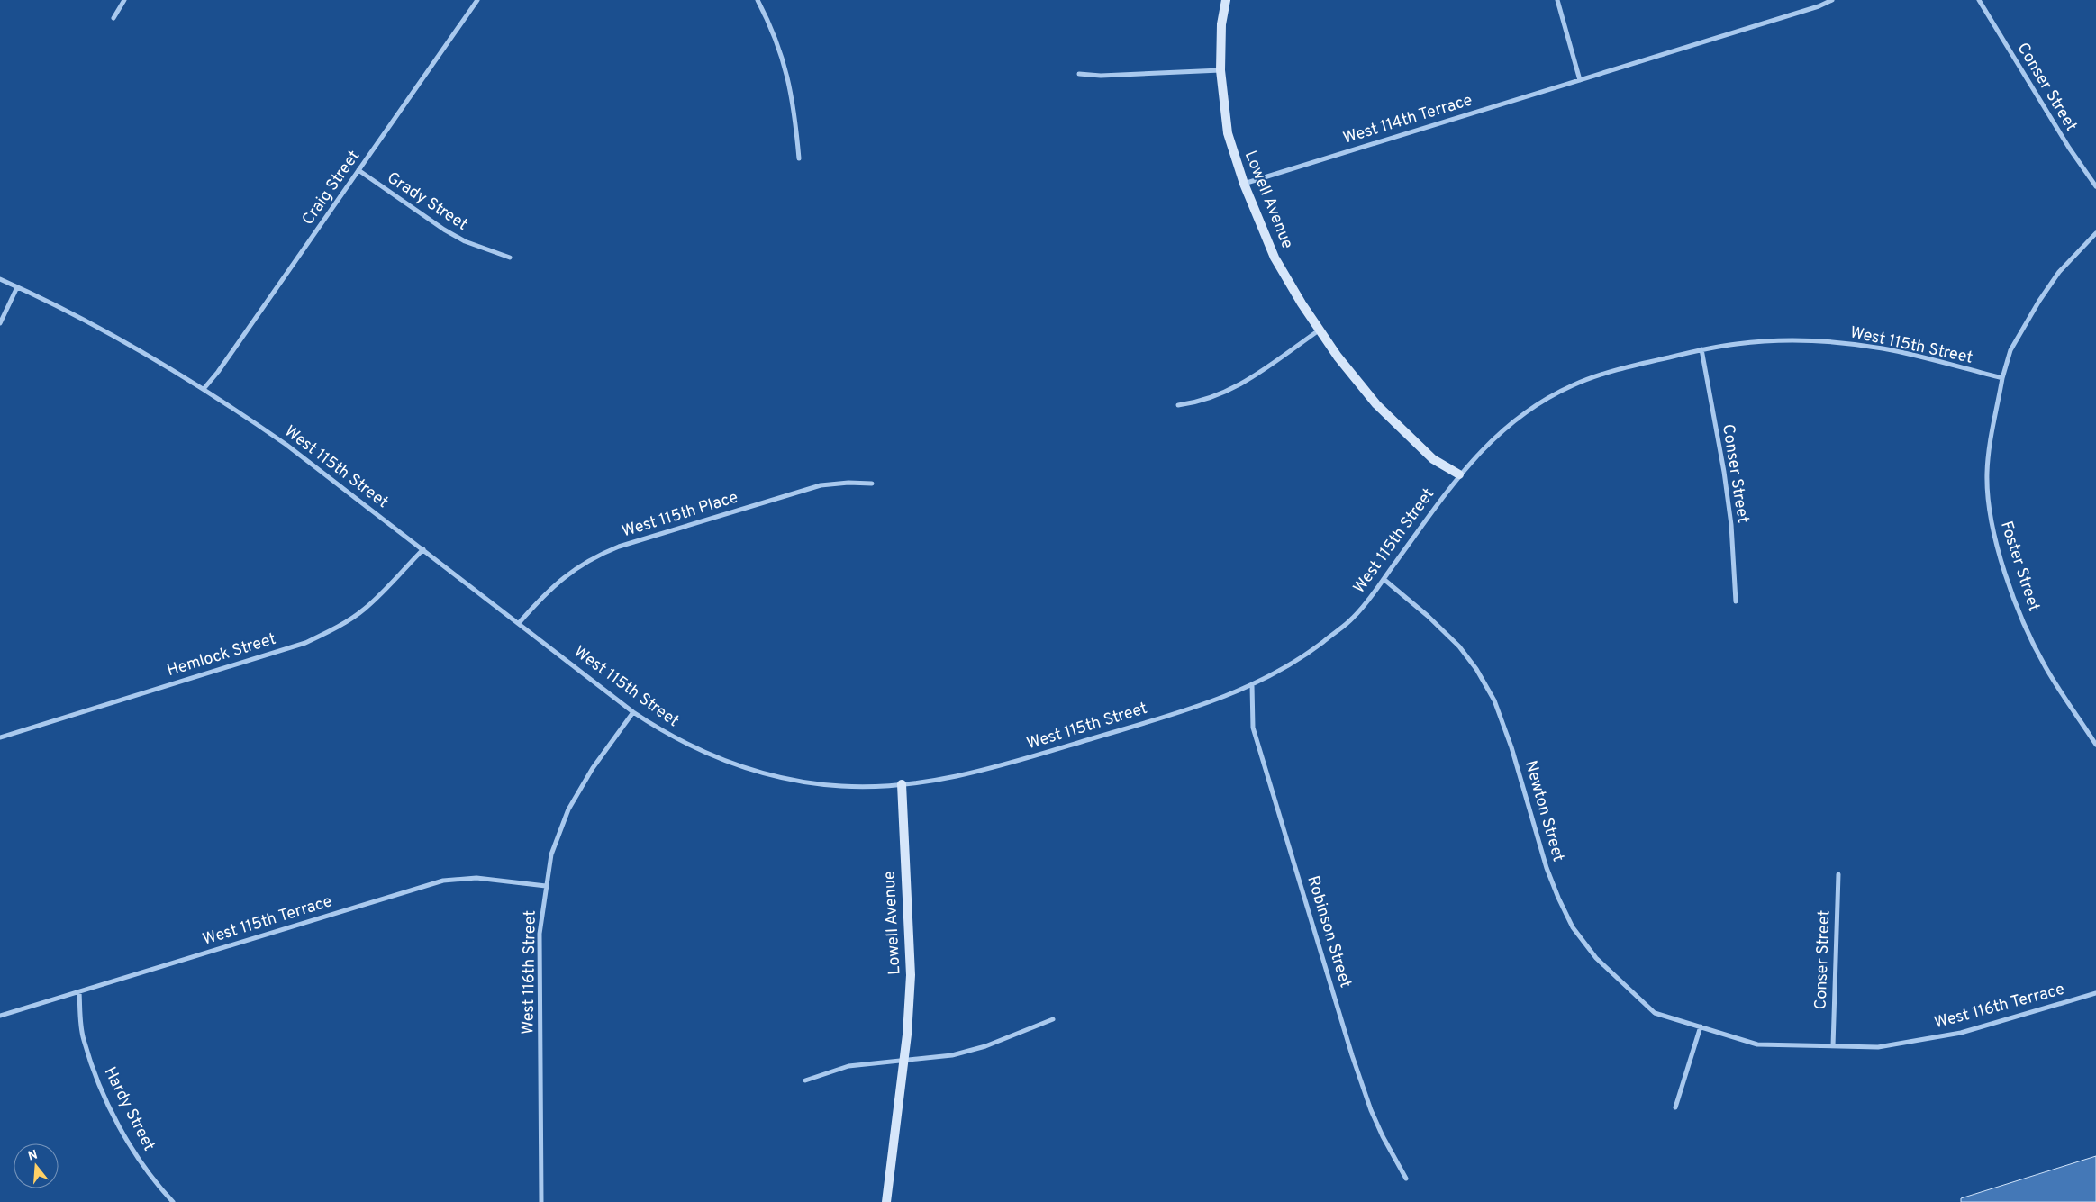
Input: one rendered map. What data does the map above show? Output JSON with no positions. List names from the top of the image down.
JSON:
{
  "streets": {
    "street": [
      "Conser Street",
      "West 114th Terrace",
      "Craig Street",
      "Lowell Avenue",
      "Grady Street",
      "West 115th Street",
      "West 115th Place",
      "Foster Street",
      "Hemlock Street",
      "Newton Street",
      "West 115th Terrace",
      "Robinson Street",
      "West 116th Street",
      "West 116th Terrace",
      "Hardy Street"
    ]
  },
  "crossings": [
    ["Conser Street", "West 115th Street"],
    ["Conser Street", "West 116th Terrace"],
    ["West 114th Terrace", "Lowell Avenue"],
    ["Craig Street", "Grady Street"],
    ["Craig Street", "West 115th Street"],
    ["Lowell Avenue", "West 115th Street"],
    ["West 115th Street", "West 115th Place"],
    ["West 115th Street", "Foster Street"],
    ["West 115th Street", "Hemlock Street"],
    ["West 115th Street", "Newton Street"],
    ["West 115th Street", "Robinson Street"],
    ["West 115th Street", "West 116th Street"],
    ["Newton Street", "West 116th Terrace"],
    ["West 115th Terrace", "West 116th Street"],
    ["West 115th Terrace", "Hardy Street"]
  ],
  "north": "top"
}
